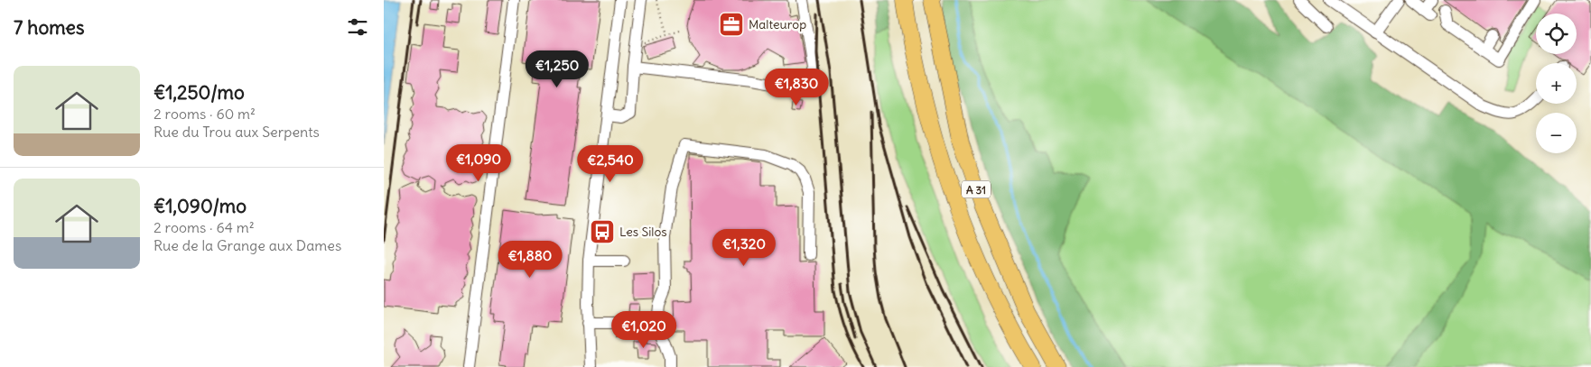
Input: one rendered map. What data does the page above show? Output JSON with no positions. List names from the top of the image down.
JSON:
{
  "streets": {
    "highway": ["A 31"]
  },
  "places": {
    "office": ["Malteurop"],
    "bus stop": ["Les Silos"]
  },
  "page": {
    "heading": "7 homes",
    "map_buttons": ["+", "−"],
    "price": [
      "€1,250",
      "€1,830",
      "€1,090",
      "€2,540",
      "€1,320",
      "€1,880",
      "€1,020"
    ],
    "list": [
      {
        "name": "€1,250/mo",
        "note": "2 rooms · 60 m² · Rue du Trou aux Serpents"
      },
      {
        "name": "€1,090/mo",
        "note": "2 rooms · 64 m² · Rue de la Grange aux Dames"
      }
    ]
  }
}
